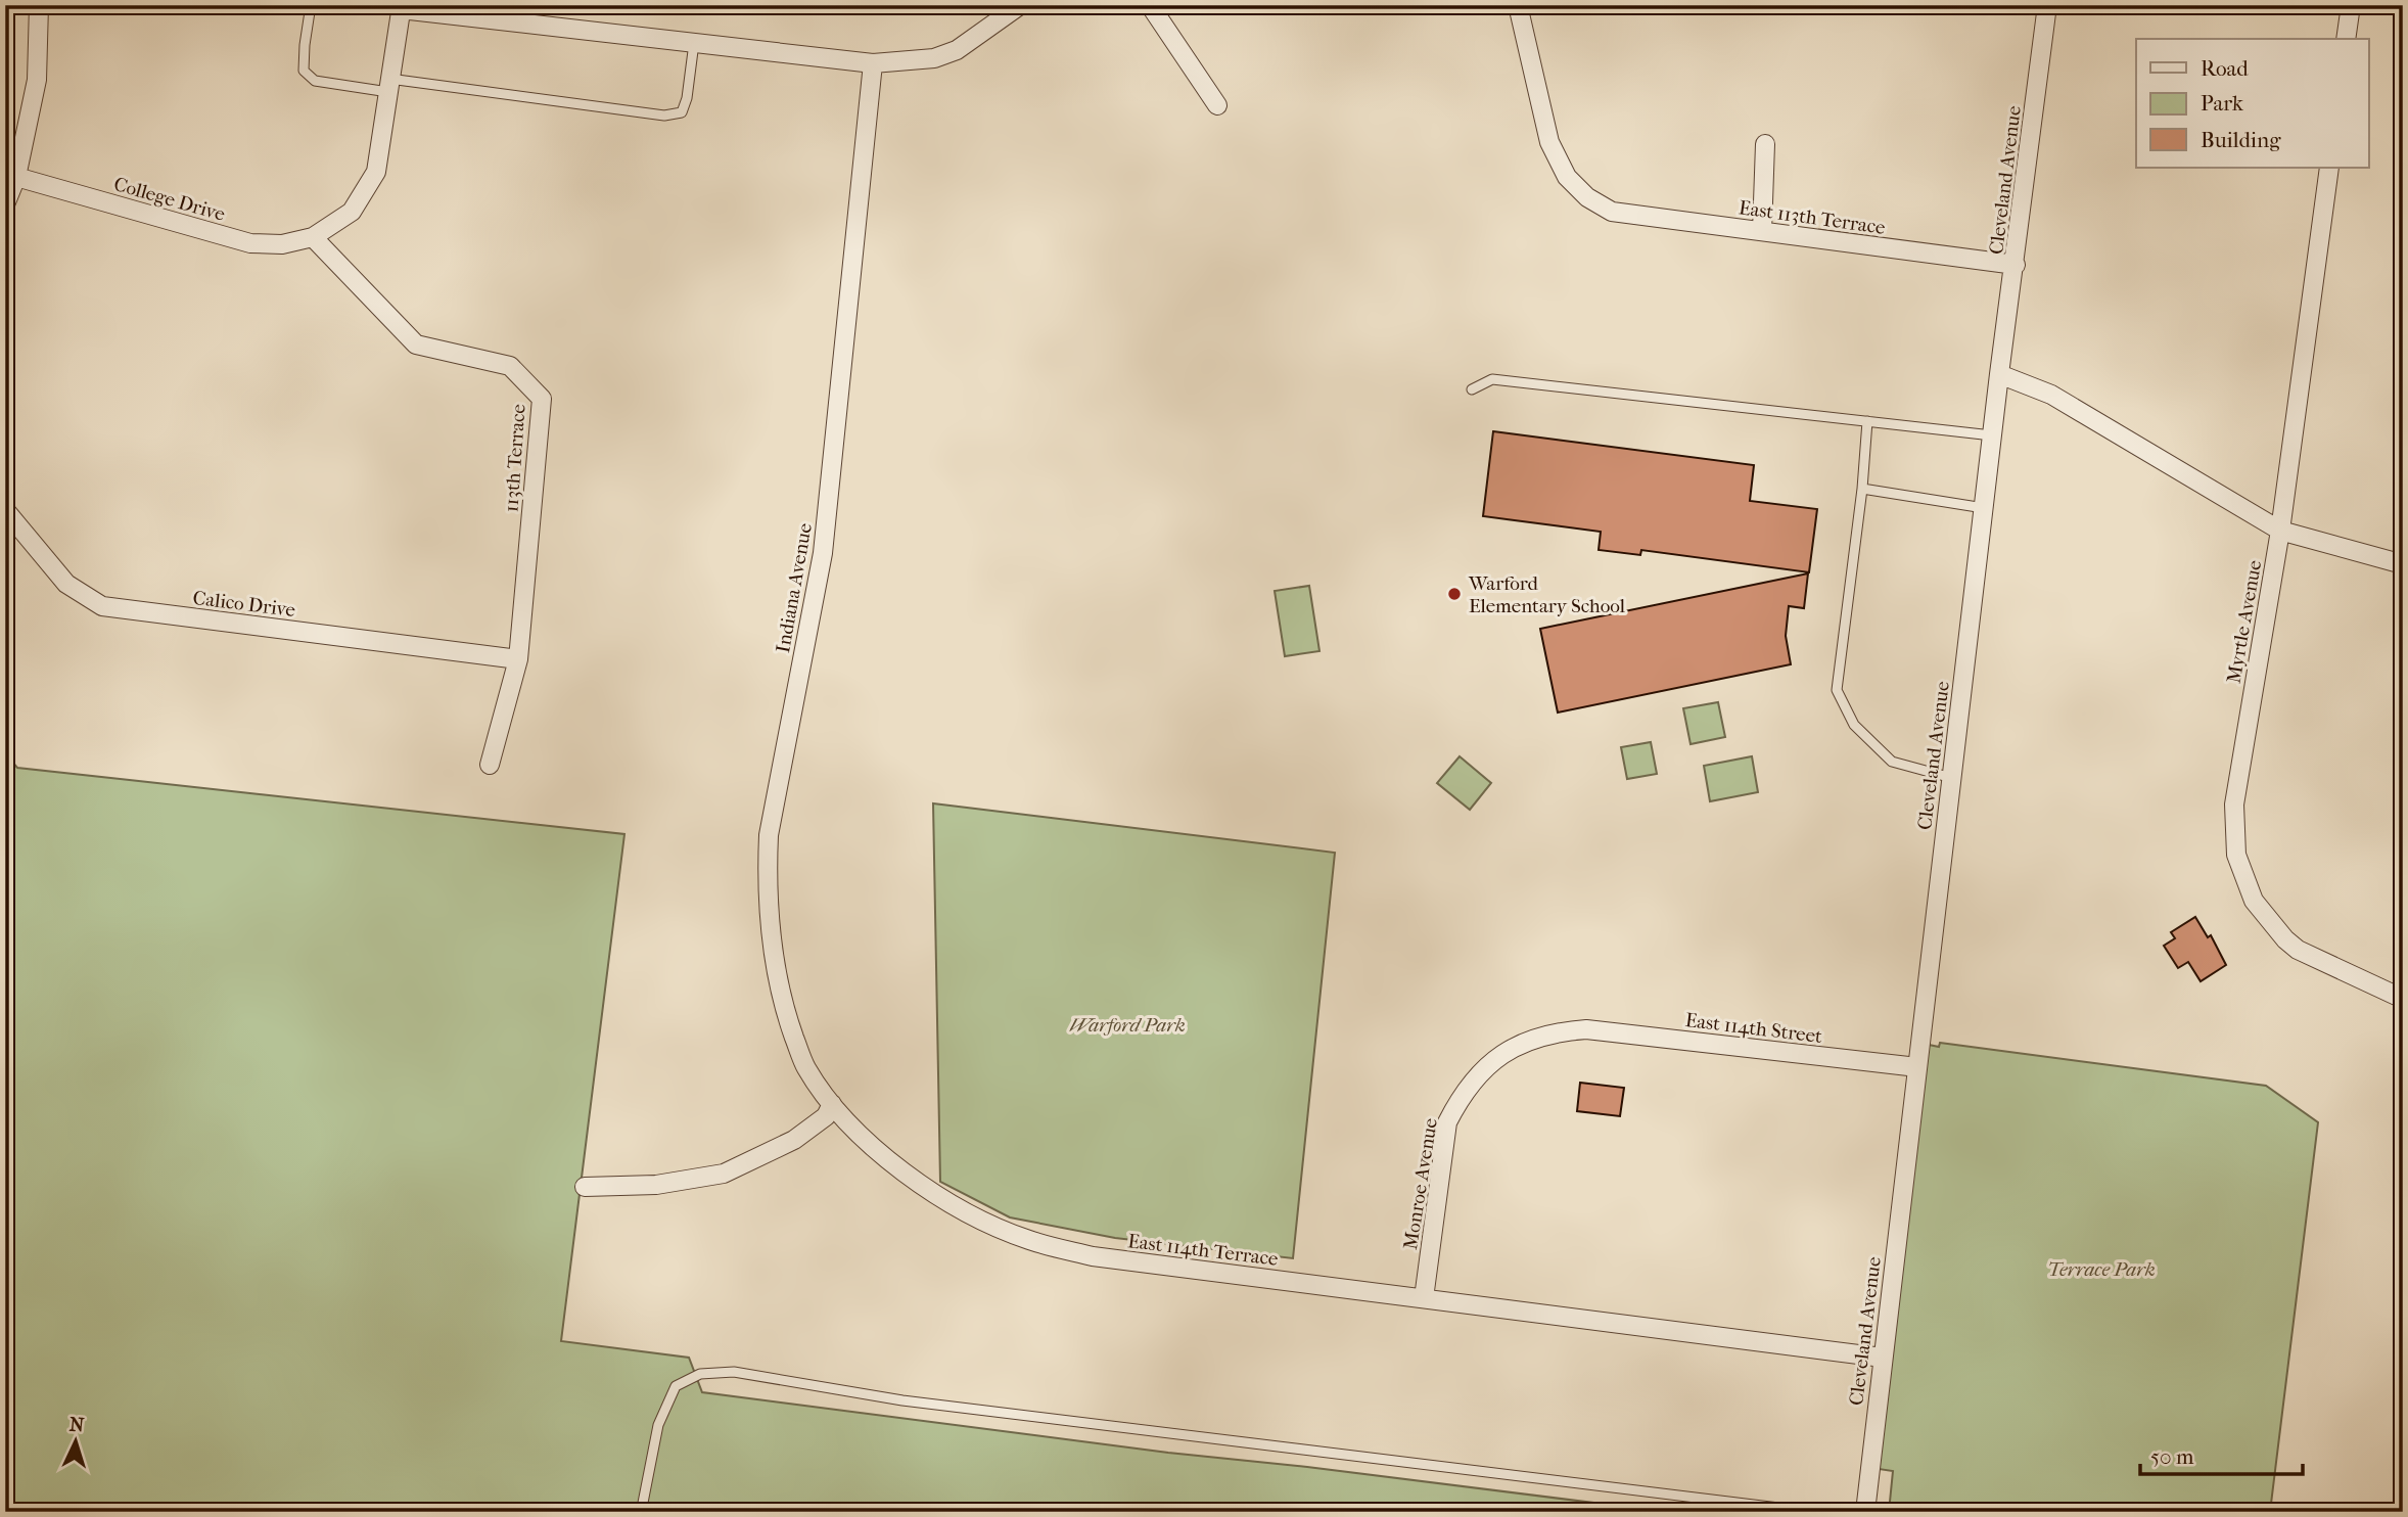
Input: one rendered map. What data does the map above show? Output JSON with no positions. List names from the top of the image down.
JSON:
{
  "streets": {
    "street": [
      "Cleveland Avenue",
      "College Drive",
      "East 113th Terrace",
      "113th Terrace",
      "Indiana Avenue",
      "Calico Drive",
      "Myrtle Avenue",
      "East 114th Street",
      "Monroe Avenue",
      "East 114th Terrace"
    ]
  },
  "crossings": [
    ["Cleveland Avenue", "East 113th Terrace"],
    ["Cleveland Avenue", "East 114th Street"],
    ["Cleveland Avenue", "East 114th Terrace"],
    ["College Drive", "113th Terrace"],
    ["113th Terrace", "Calico Drive"],
    ["Indiana Avenue", "East 114th Terrace"],
    ["East 114th Street", "Monroe Avenue"],
    ["Monroe Avenue", "East 114th Terrace"]
  ],
  "parks": ["Warford Park", "Terrace Park"],
  "places": ["Warford Elementary School"],
  "legend": ["Road", "Park", "Building"],
  "scale_bar": "50 m",
  "north": "top"
}
